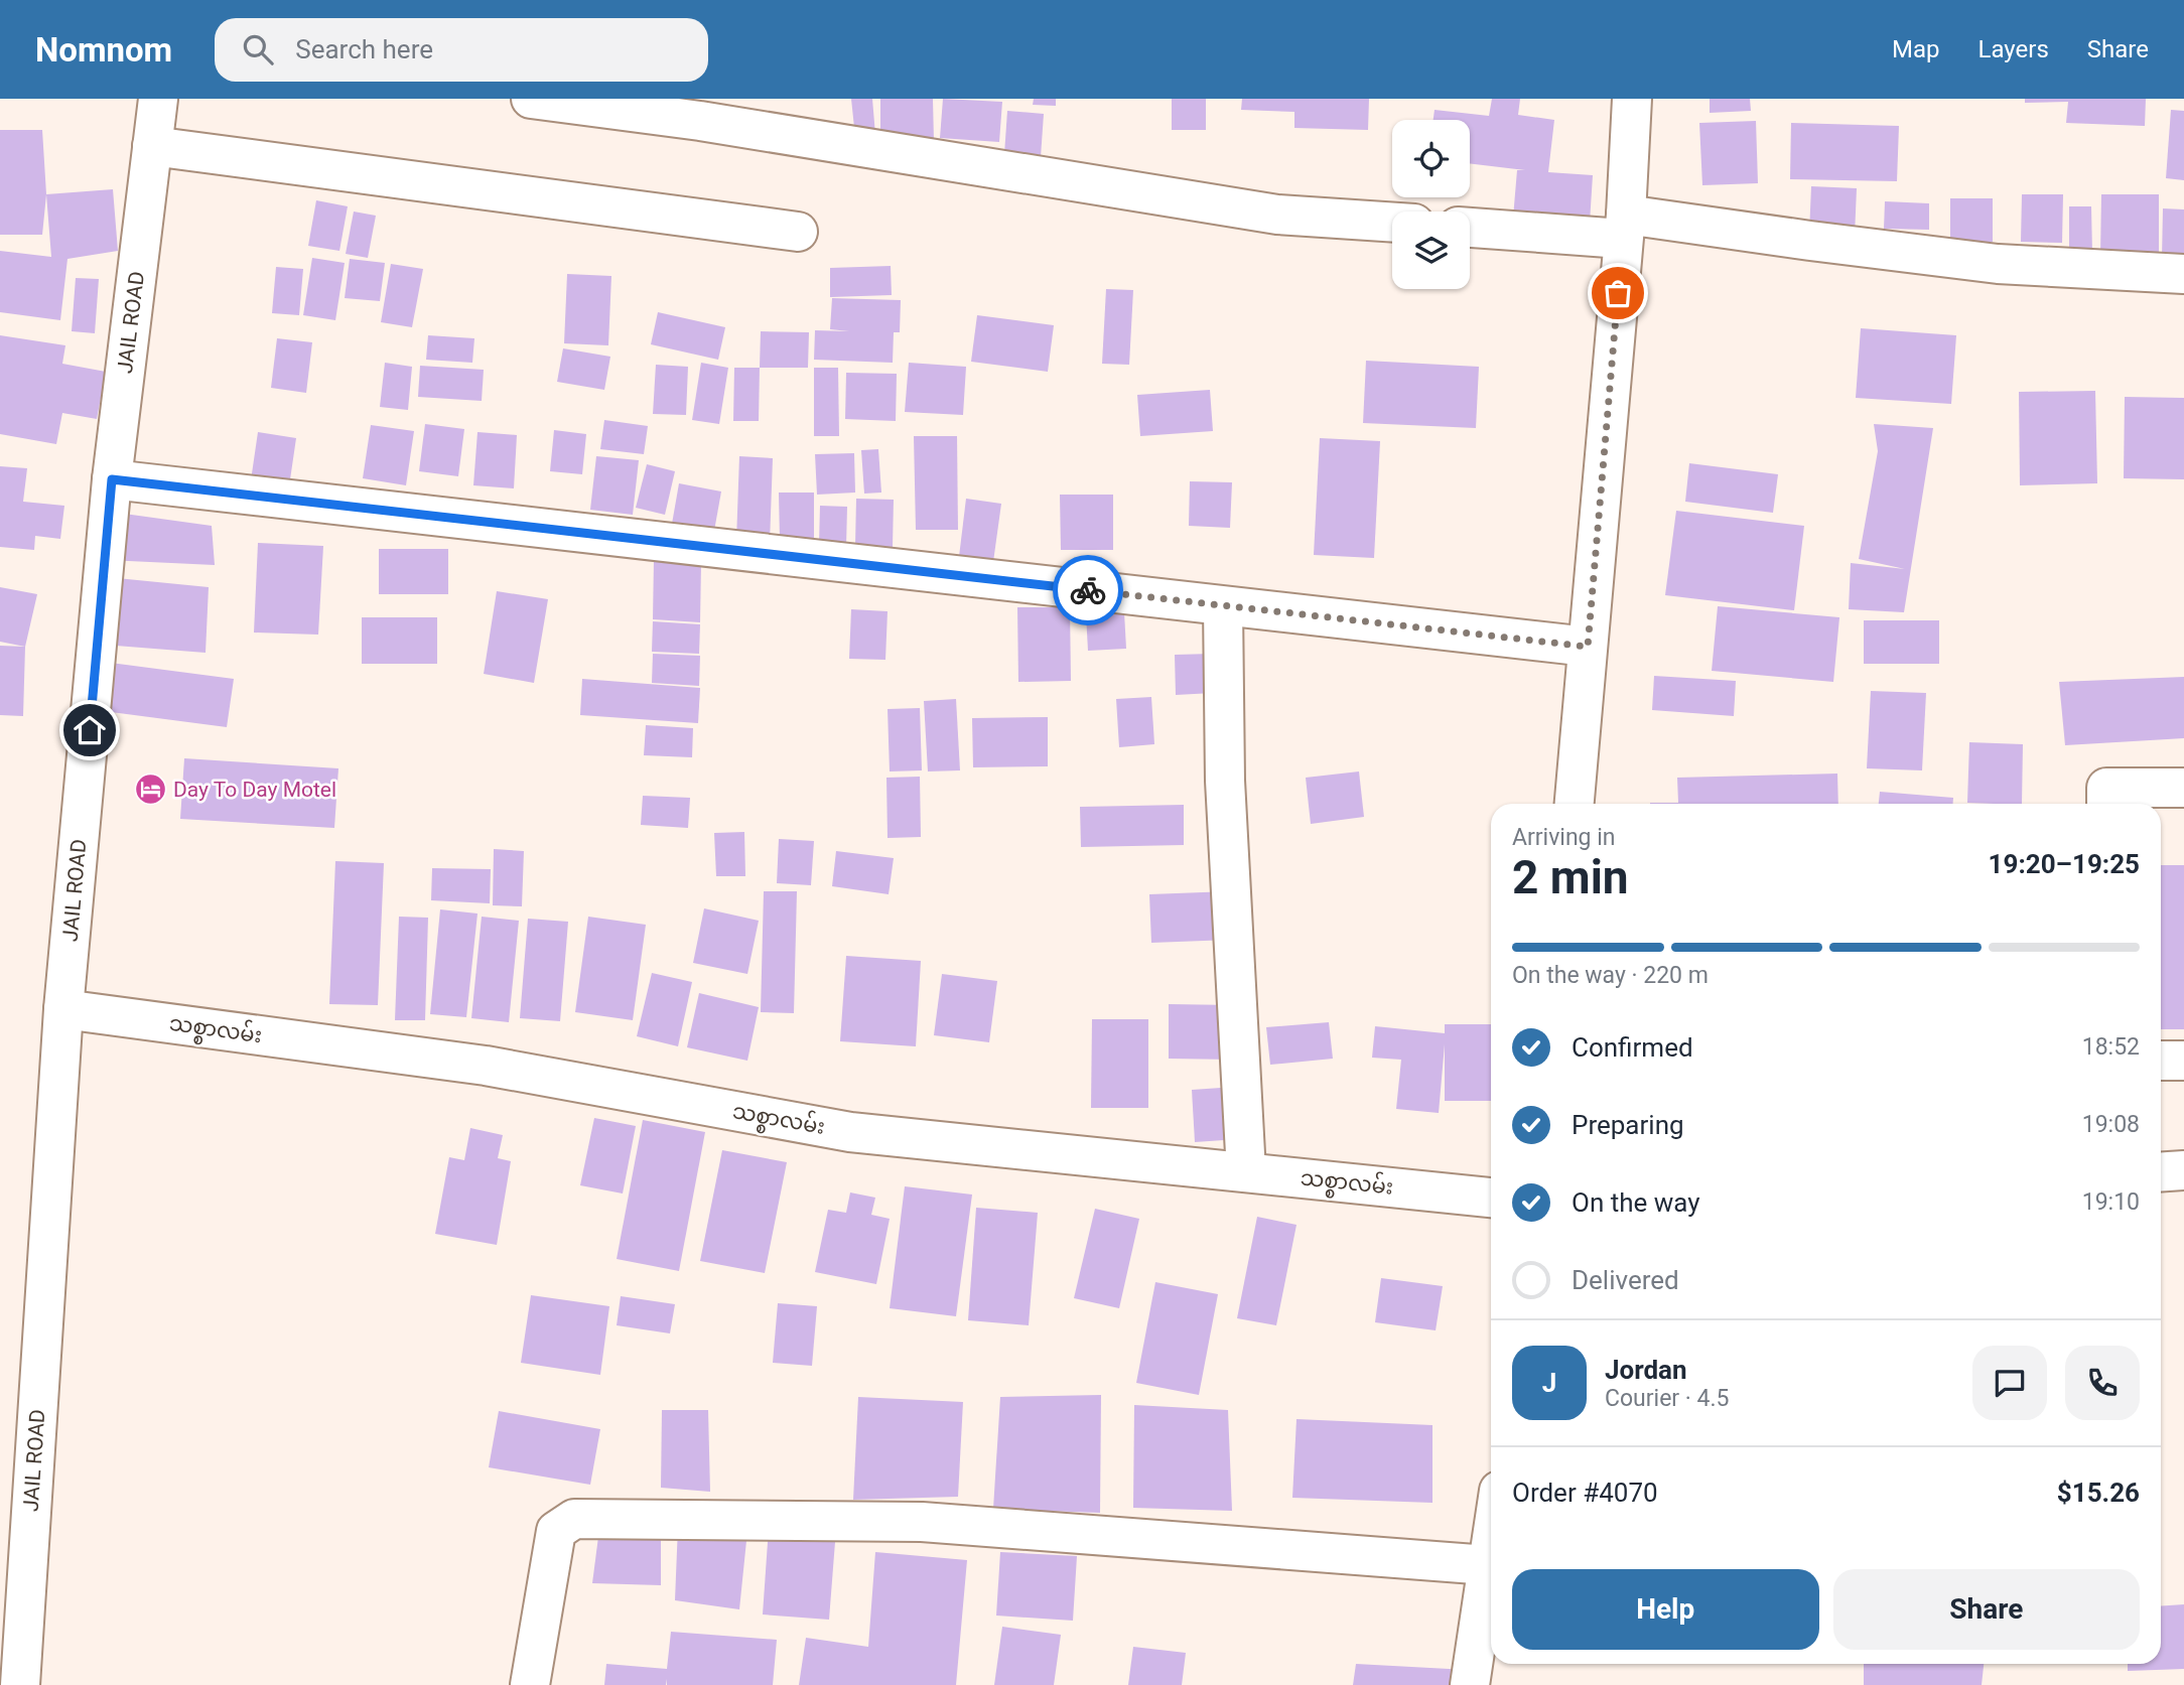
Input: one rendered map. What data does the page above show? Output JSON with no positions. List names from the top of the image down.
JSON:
{
  "streets": {
    "street": ["JAIL ROAD", "သစ္စာလမ်း"]
  },
  "crossings": [
    ["JAIL ROAD", "သစ္စာလမ်း"]
  ],
  "places": {
    "hotel": ["Day To Day Motel"]
  },
  "page": {
    "header": "Nomnom",
    "search": "Search here",
    "nav": ["Map", "Layers", "Share"],
    "heading": ["2 min", "Arriving in", "19:20–19:25"],
    "panel": [
      "Jordan",
      "Courier · 4.5",
      "Order #4070",
      "$15.26"
    ],
    "bar": "On the way · 220 m",
    "list": [
      ["Confirmed", "18:52"],
      ["Preparing", "19:08"],
      ["On the way", "19:10"],
      "Delivered"
    ],
    "round": "J",
    "buttons": ["Help", "Share"]
  }
}
